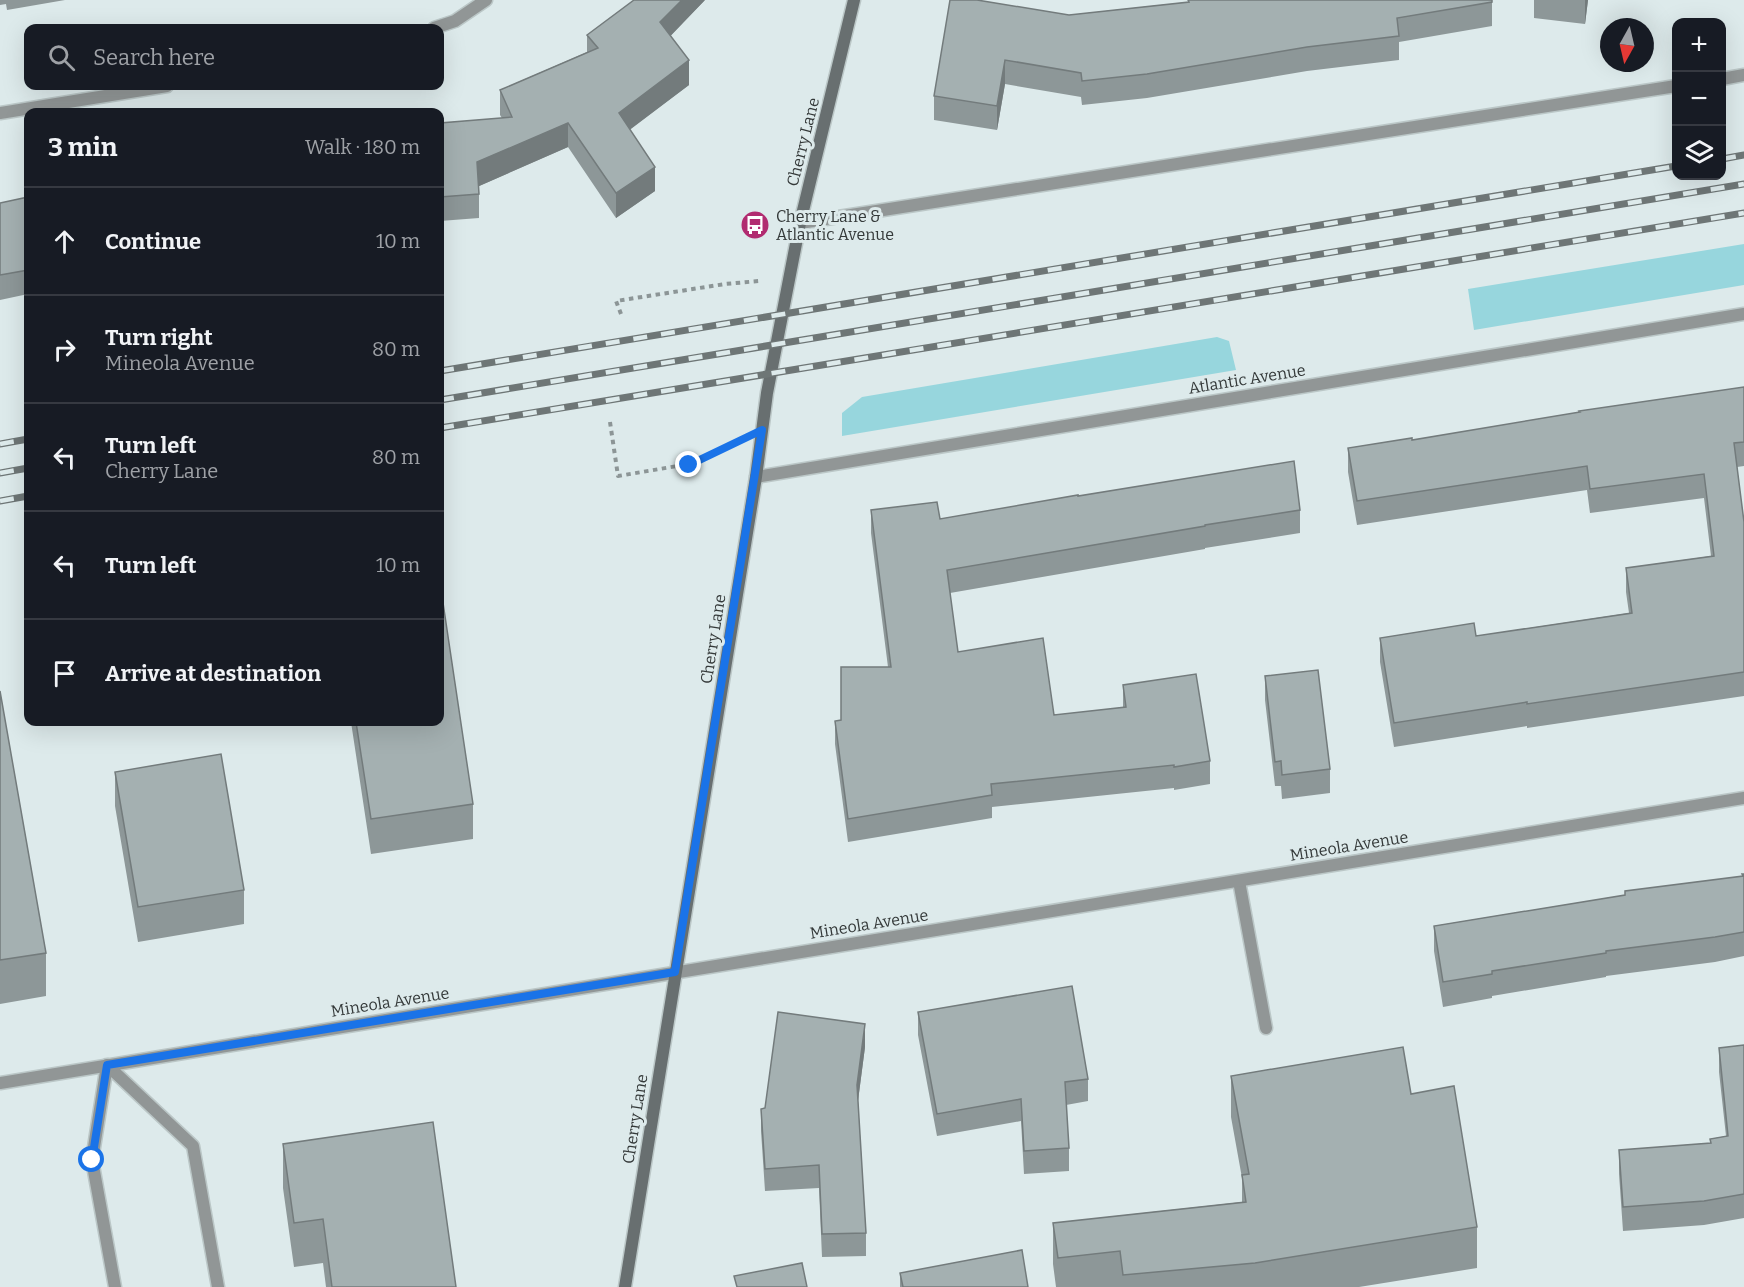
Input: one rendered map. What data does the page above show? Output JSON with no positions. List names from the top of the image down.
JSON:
{
  "streets": {
    "street": ["Cherry Lane", "Atlantic Avenue", "Mineola Avenue"]
  },
  "crossings": [
    ["Cherry Lane", "Atlantic Avenue"],
    ["Cherry Lane", "Mineola Avenue"]
  ],
  "places": {
    "bus stop": ["Cherry Lane & Atlantic Avenue"]
  },
  "north": "bottom",
  "page": {
    "map_buttons": ["+", "−"],
    "search": "Search here",
    "heading": ["3 min", "Walk · 180 m"],
    "list": [
      ["Continue", "10 m"],
      ["Turn right", "Mineola Avenue", "80 m"],
      ["Turn left", "Cherry Lane", "80 m"],
      ["Turn left", "10 m"],
      "Arrive at destination"
    ]
  }
}
